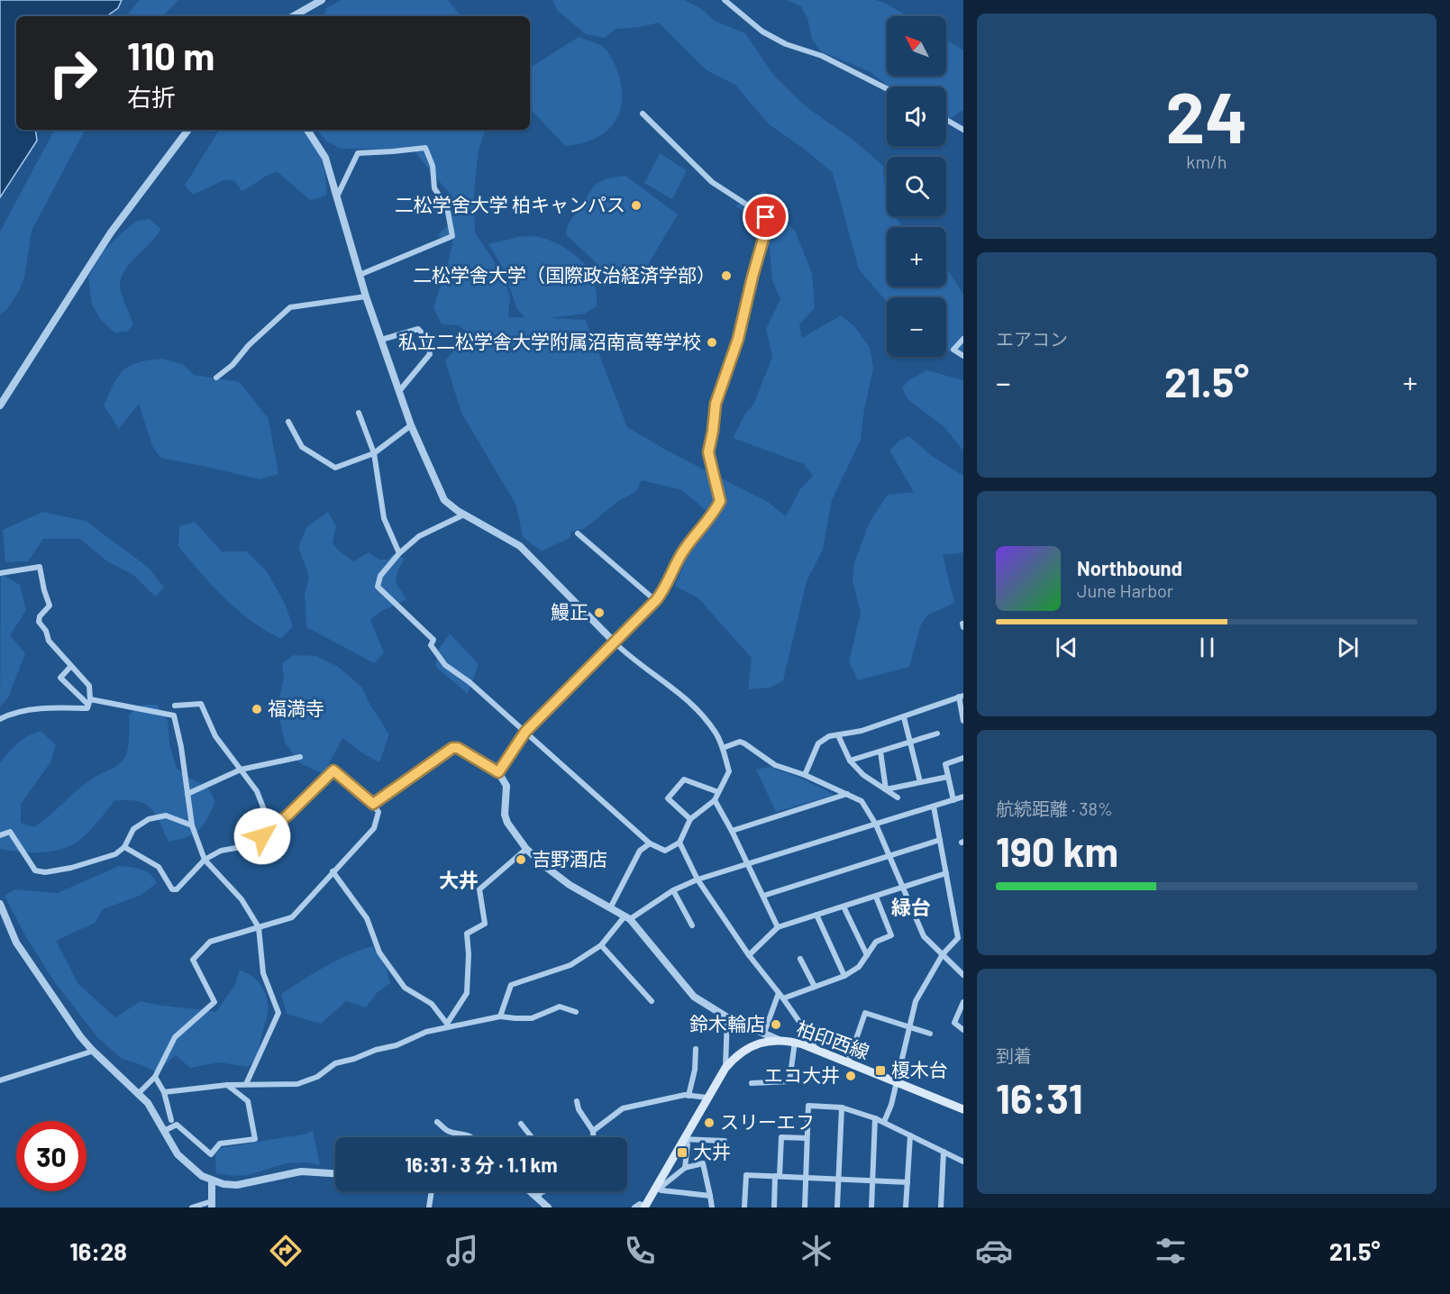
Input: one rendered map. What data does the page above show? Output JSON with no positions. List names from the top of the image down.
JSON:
{
  "streets": {
    "main road": ["柏印西線"]
  },
  "districts": ["大井", "緑台"],
  "places": {
    "other": [
      "二松学舍大学 柏キャンパス",
      "二松学舎大学（国際政治経済学部）",
      "私立二松学舎大学附属沼南高等学校",
      "鰻正",
      "福満寺",
      "吉野酒店",
      "鈴木輪店",
      "エコ大井",
      "スリーエフ"
    ],
    "transit": ["榎木台", "大井"]
  },
  "north": "top left",
  "page": {
    "tile": [
      ["24", "km/h"],
      "エアコン",
      ["航続距離 · 38%", "190 km"],
      ["到着", "16:31"]
    ],
    "map_buttons": ["+", "−"],
    "turn": ["110 m", "右折"],
    "heat": ["−", "21.5°", "+"],
    "song": ["Northbound", "June Harbor"],
    "limit": "30",
    "trip": "16:31 · 3 分 · 1.1 km",
    "tabs": ["16:28", "21.5°"]
  }
}
